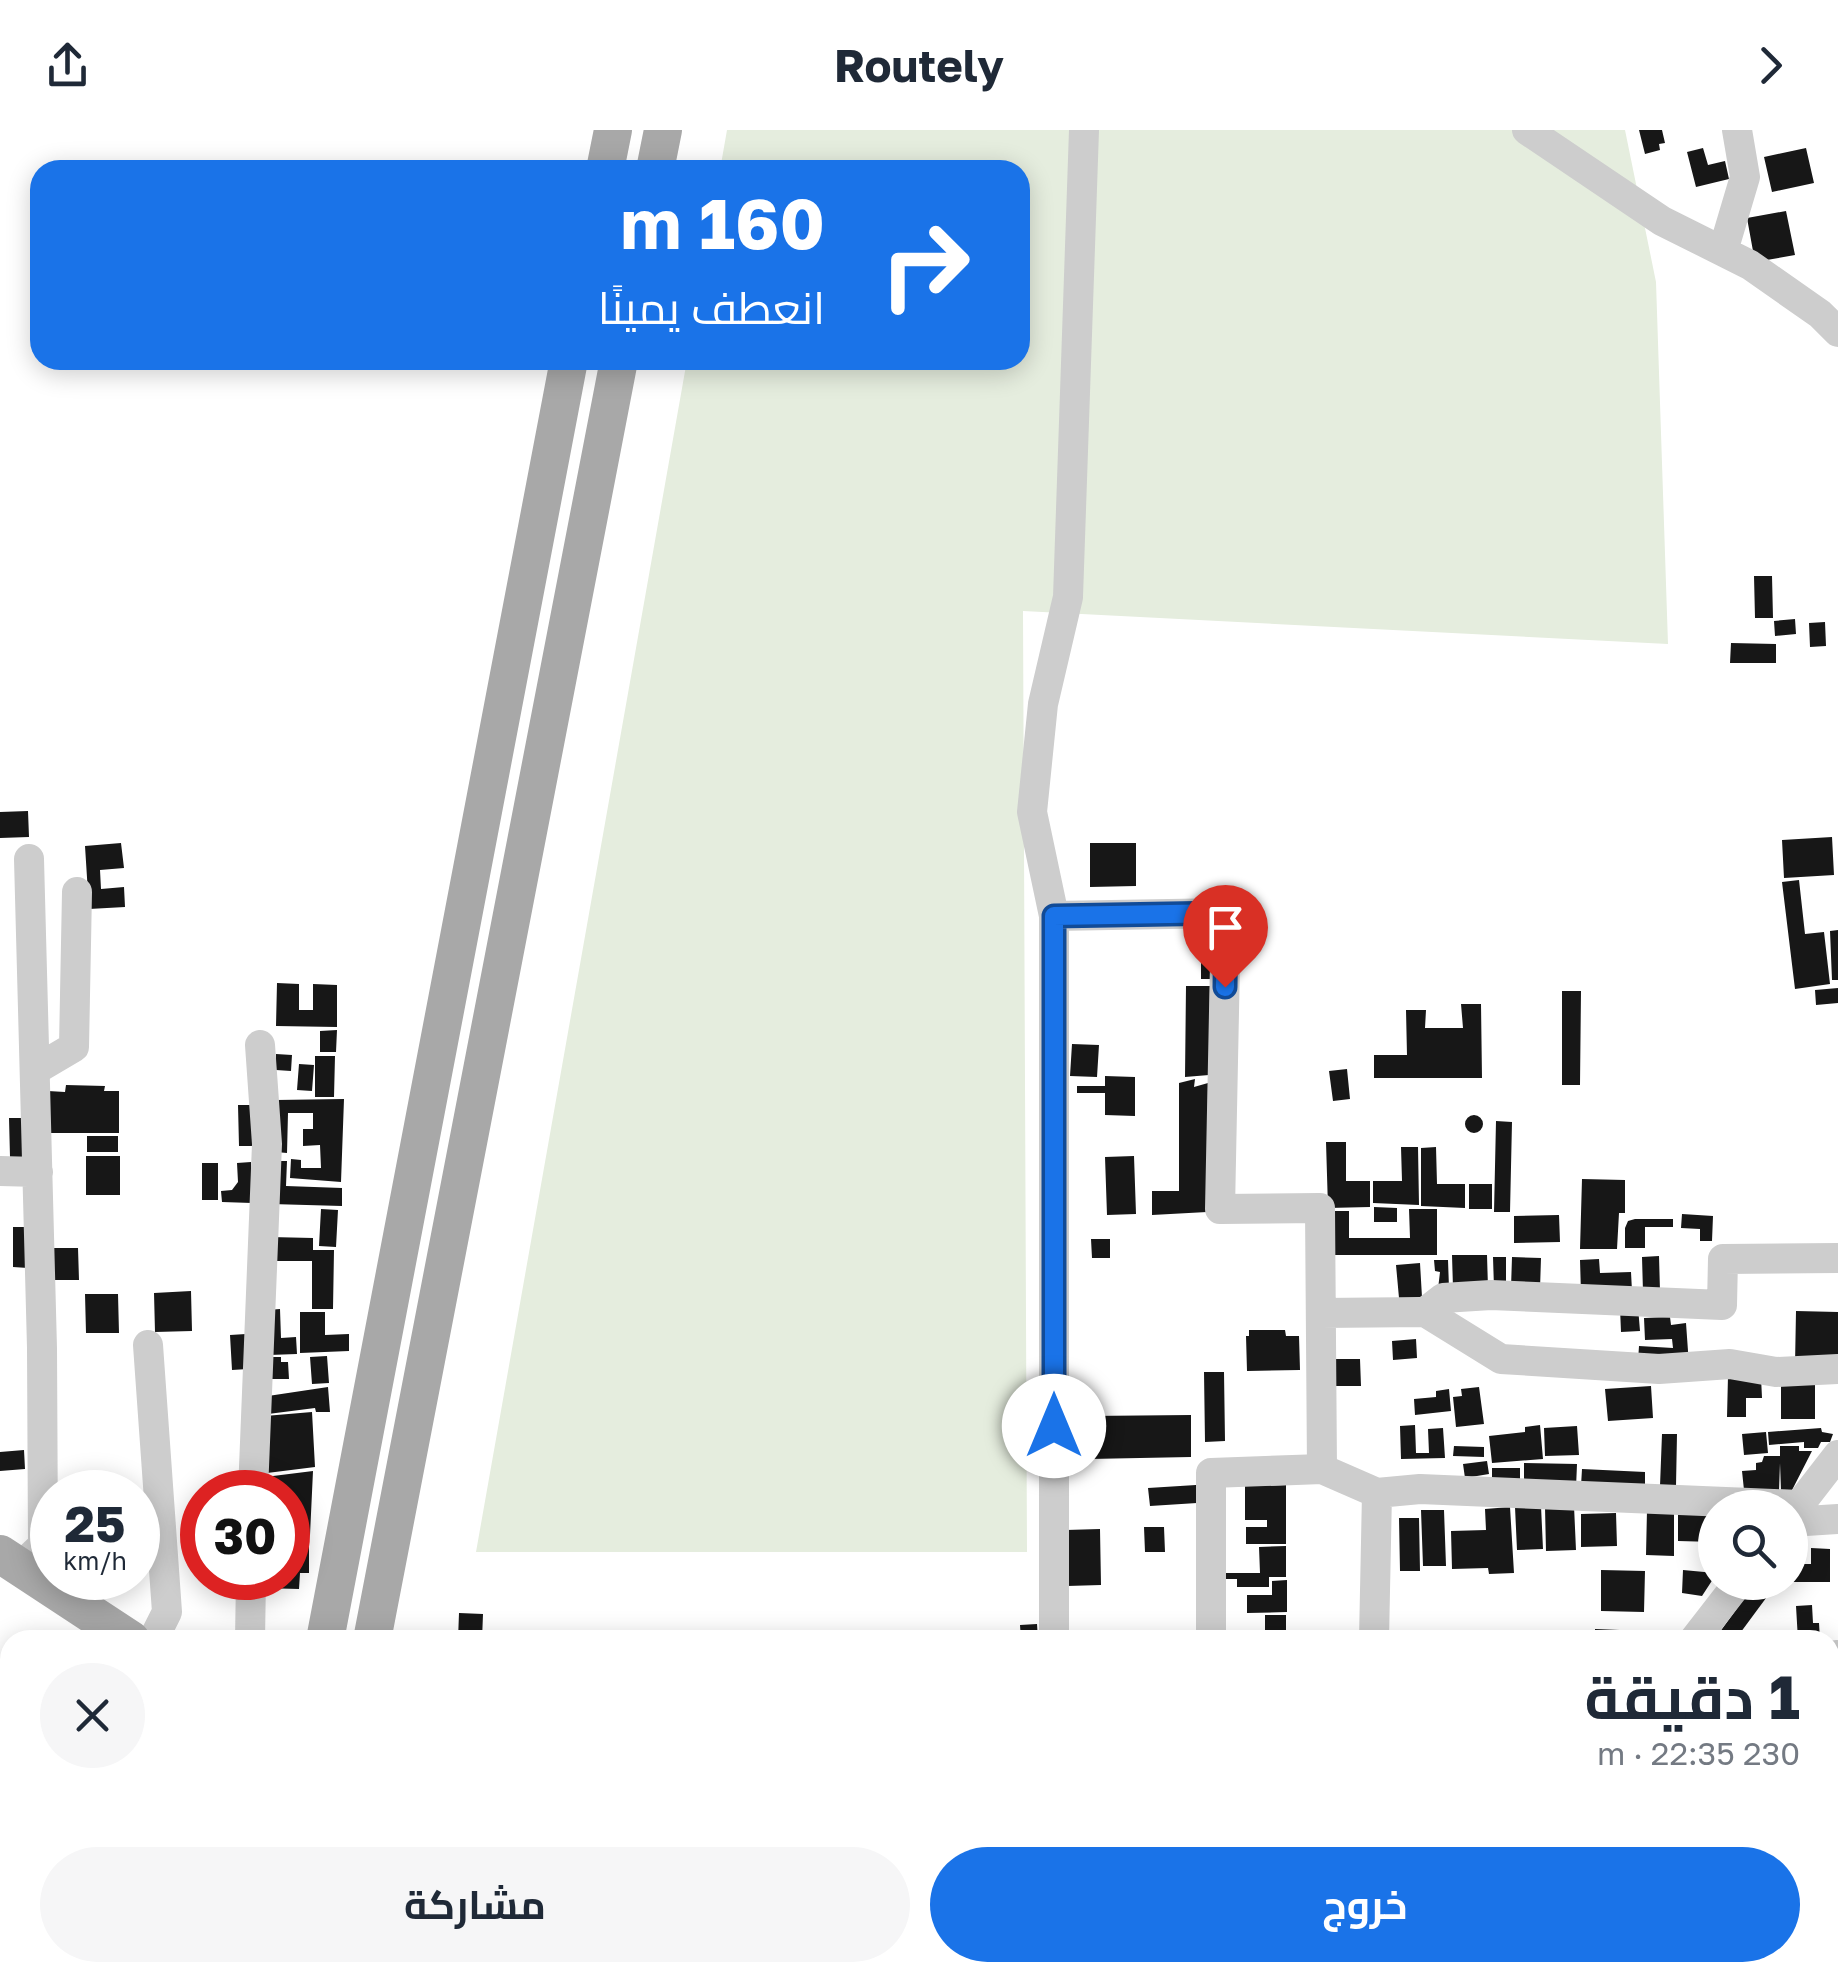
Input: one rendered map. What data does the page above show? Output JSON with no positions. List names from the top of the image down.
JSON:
{
  "page": {
    "header": "Routely",
    "turn": ["160 m", "انعطف يمينًا"],
    "speed": "25 km/h",
    "limit": "30",
    "heading": ["1 دقيقة", "230 m · 22:35"],
    "buttons": ["خروج", "مشاركة"]
  }
}
